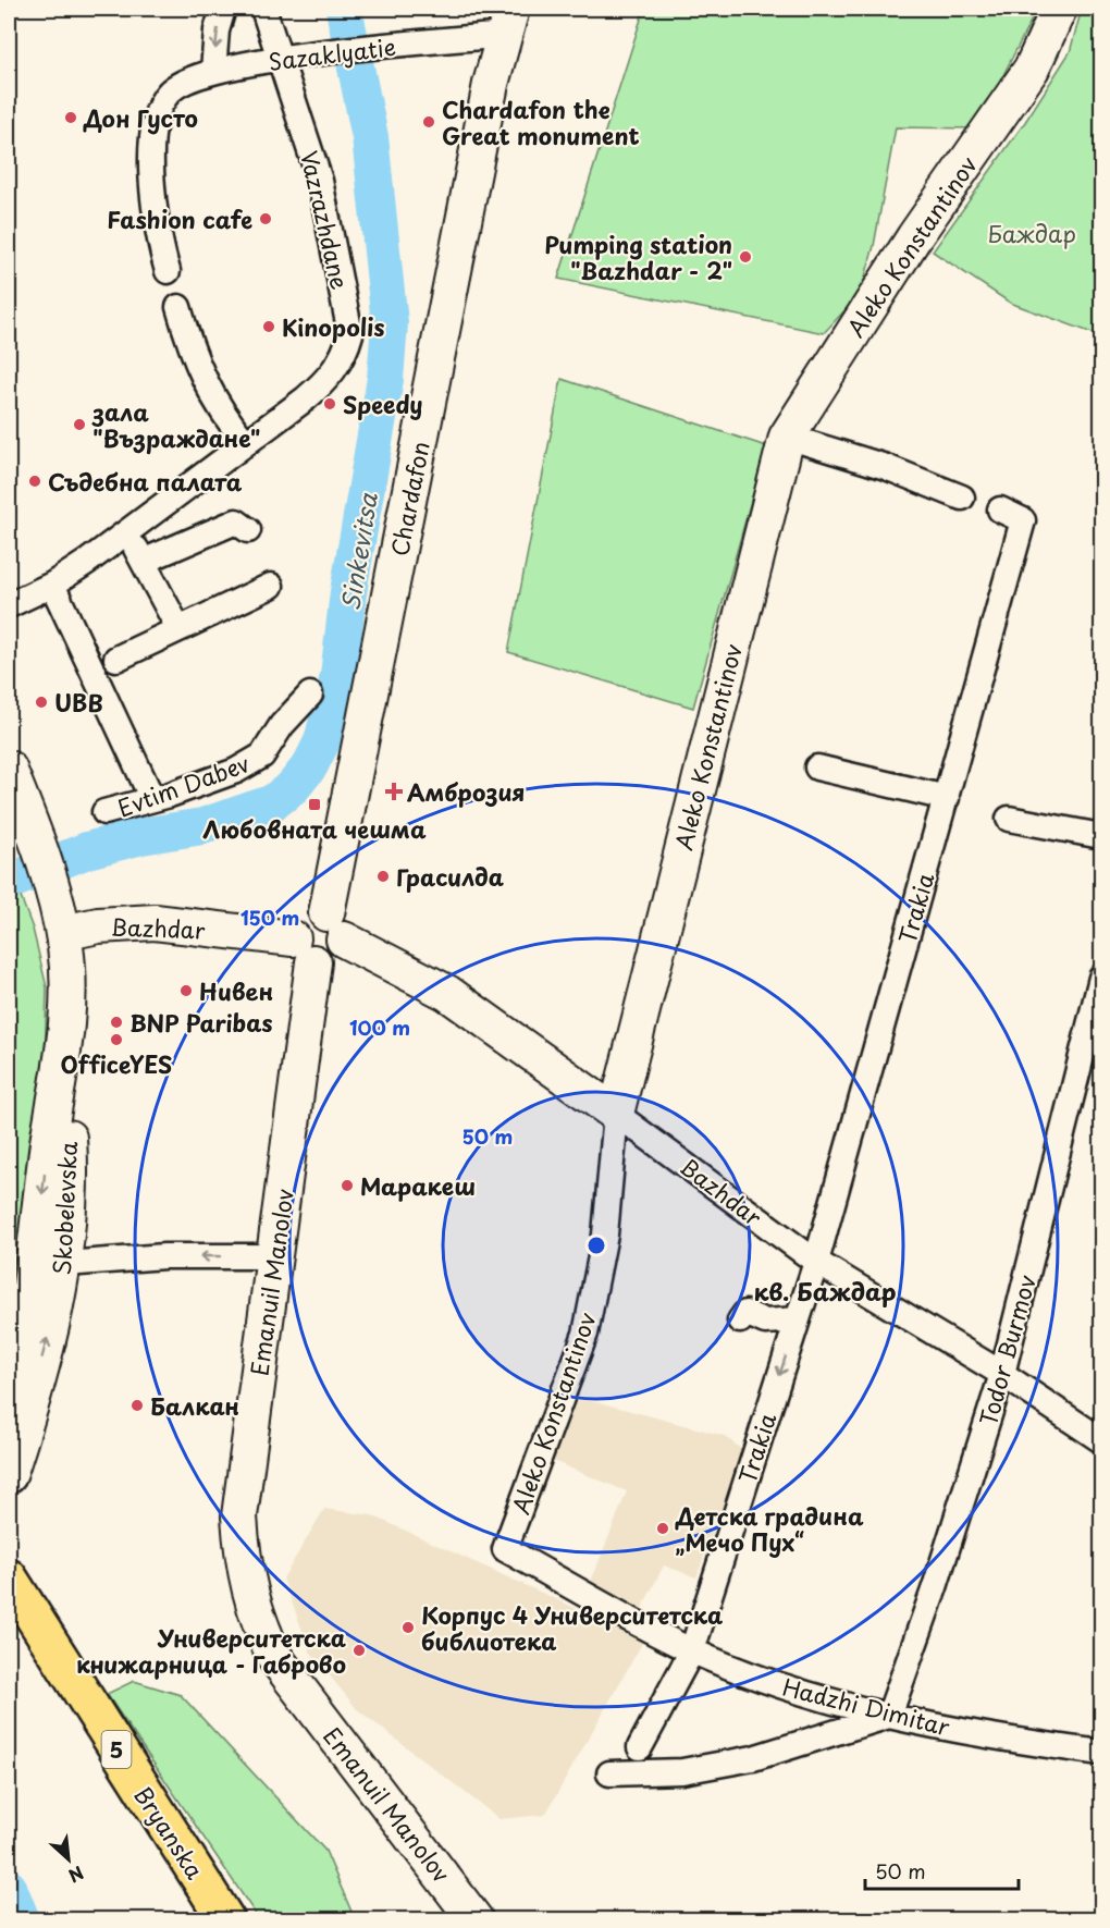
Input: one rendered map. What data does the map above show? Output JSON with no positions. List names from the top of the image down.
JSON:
{
  "streets": {
    "main road": [
      "Aleko Konstantinov",
      "Chardafon",
      "Bazhdar",
      "Skobelevska",
      "Emanuil Manolov",
      "5",
      "Bryanska"
    ],
    "street": [
      "Sazaklyatie",
      "Vazrazhdane",
      "Evtim Dabev",
      "Trakia",
      "Todor Burmov",
      "Hadzhi Dimitar"
    ]
  },
  "crossings": [
    ["Sazaklyatie", "Vazrazhdane"],
    ["Sazaklyatie", "Chardafon"],
    ["Aleko Konstantinov", "Bazhdar"],
    ["Aleko Konstantinov", "Hadzhi Dimitar"],
    ["Chardafon", "Bazhdar"],
    ["Chardafon", "Emanuil Manolov"],
    ["Trakia", "Bazhdar"],
    ["Trakia", "Hadzhi Dimitar"],
    ["Bazhdar", "Skobelevska"],
    ["Bazhdar", "Emanuil Manolov"],
    ["Bazhdar", "Todor Burmov"],
    ["Todor Burmov", "Hadzhi Dimitar"]
  ],
  "districts": ["кв. Баждар"],
  "water": ["Sinkevitsa"],
  "parks": ["Баждар"],
  "places": {
    "other": [
      "Дон Густо",
      "Chardafon the Great monument",
      "Fashion cafe",
      "Pumping station \"Bazhdar - 2\"",
      "Kinopolis",
      "Speedy",
      "зала \"Възраждане\"",
      "Съдебна палата",
      "UBB",
      "Грасилда",
      "Нивен",
      "BNP Paribas",
      "OfficeYES",
      "Маракеш",
      "Балкан",
      "Детска градина „Мечо Пух“",
      "Корпус 4 Университетска библиотека",
      "Университетска книжарница - Габрово"
    ],
    "health": ["Амброзия"],
    "transit": ["Любовната чешма"]
  },
  "scale_bar": "50 m",
  "north": "bottom right",
  "rings": ["150 m", "100 m", "50 m"]
}
